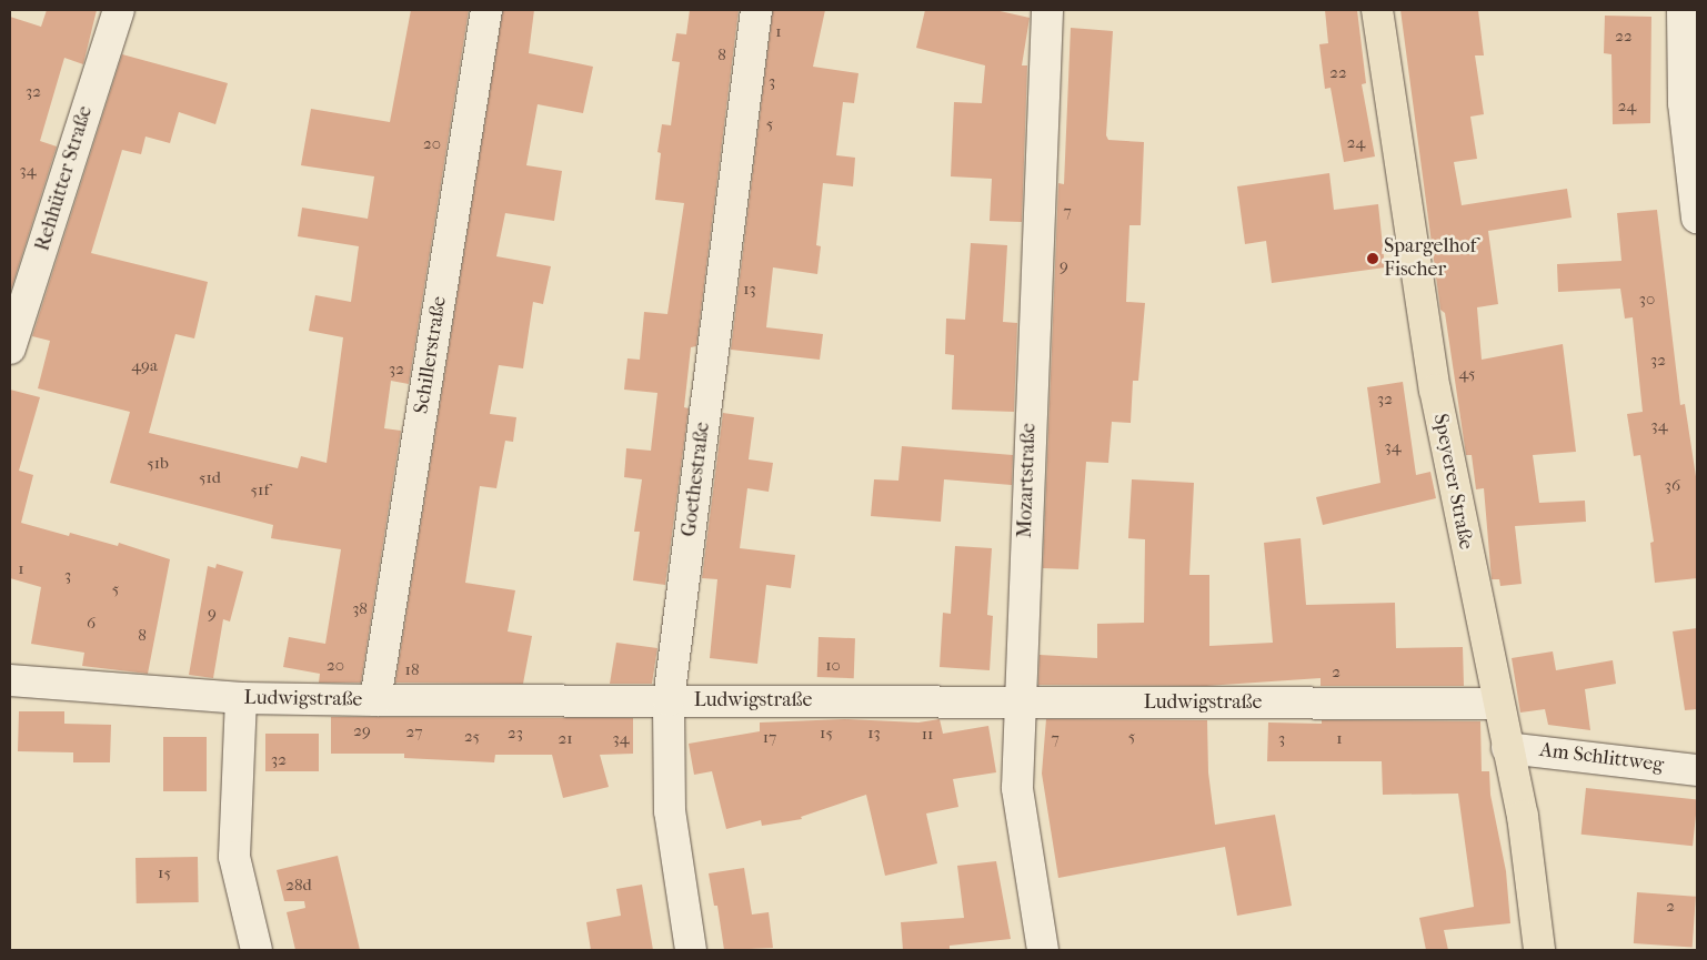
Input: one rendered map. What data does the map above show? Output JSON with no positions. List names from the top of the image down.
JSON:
{
  "streets": {
    "main road": ["Speyerer Straße"],
    "street": [
      "Rehhütter Straße",
      "Schillerstraße",
      "Goethestraße",
      "Mozartstraße",
      "Ludwigstraße",
      "Am Schlittweg"
    ]
  },
  "crossings": [
    ["Schillerstraße", "Ludwigstraße"],
    ["Goethestraße", "Ludwigstraße"],
    ["Mozartstraße", "Ludwigstraße"],
    ["Speyerer Straße", "Ludwigstraße"],
    ["Speyerer Straße", "Am Schlittweg"]
  ],
  "places": ["Spargelhof Fischer"],
  "house_numbers": [
    "1",
    "22",
    "8",
    "22",
    "3",
    "32",
    "24",
    "5",
    "24",
    "20",
    "34",
    "7",
    "9",
    "13",
    "30",
    "32",
    "49a",
    "32",
    "45",
    "32",
    "34",
    "34",
    "51b",
    "51d",
    "36",
    "51f",
    "1",
    "3",
    "5",
    "38",
    "9",
    "6",
    "8",
    "20",
    "10",
    "18",
    "2",
    "29",
    "27",
    "23",
    "15",
    "13",
    "11",
    "25",
    "5",
    "17",
    "21",
    "34",
    "7",
    "3",
    "1",
    "32",
    "15",
    "28d",
    "2"
  ]
}
